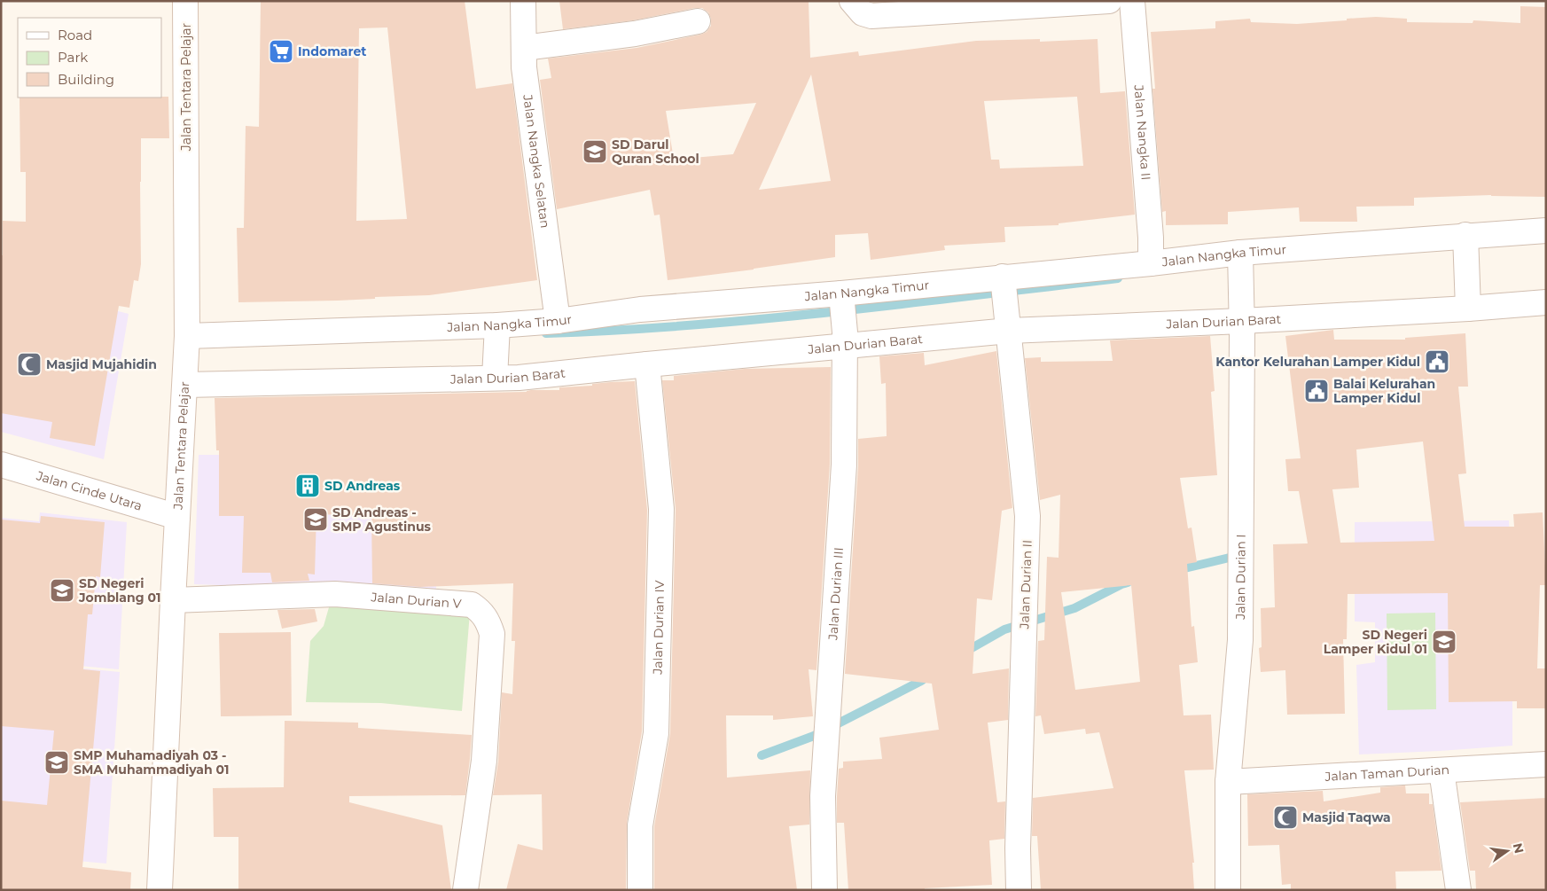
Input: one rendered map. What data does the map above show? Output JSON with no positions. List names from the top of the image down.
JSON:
{
  "streets": {
    "street": [
      "Jalan Tentara Pelajar",
      "Jalan Nangka II",
      "Jalan Nangka Selatan",
      "Jalan Nangka Timur",
      "Jalan Durian Barat",
      "Jalan Cinde Utara",
      "Jalan Durian I",
      "Jalan Durian II",
      "Jalan Durian III",
      "Jalan Durian V",
      "Jalan Durian IV",
      "Jalan Taman Durian"
    ]
  },
  "crossings": [
    ["Jalan Tentara Pelajar", "Jalan Nangka Timur"],
    ["Jalan Tentara Pelajar", "Jalan Durian Barat"],
    ["Jalan Tentara Pelajar", "Jalan Cinde Utara"],
    ["Jalan Tentara Pelajar", "Jalan Durian V"],
    ["Jalan Nangka II", "Jalan Nangka Timur"],
    ["Jalan Nangka Selatan", "Jalan Nangka Timur"],
    ["Jalan Nangka Timur", "Jalan Durian Barat"],
    ["Jalan Nangka Timur", "Jalan Durian I"],
    ["Jalan Nangka Timur", "Jalan Durian II"],
    ["Jalan Nangka Timur", "Jalan Durian III"],
    ["Jalan Durian Barat", "Jalan Durian I"],
    ["Jalan Durian Barat", "Jalan Durian II"],
    ["Jalan Durian Barat", "Jalan Durian III"],
    ["Jalan Durian Barat", "Jalan Durian IV"],
    ["Jalan Durian I", "Jalan Taman Durian"]
  ],
  "places": {
    "supermarket": ["Indomaret"],
    "school or university": [
      "SD Darul Quran School",
      "SD Andreas - SMP Agustinus",
      "SD Negeri Jomblang 01",
      "SD Negeri Lamper Kidul 01",
      "SMP Muhamadiyah 03 - SMA Muhammadiyah 01"
    ],
    "public building": ["Kantor Kelurahan Lamper Kidul", "Balai Kelurahan Lamper Kidul"],
    "mosque": ["Masjid Mujahidin", "Masjid Taqwa"],
    "building": ["SD Andreas"]
  },
  "legend": ["Road", "Park", "Building"],
  "north": "right"
}
